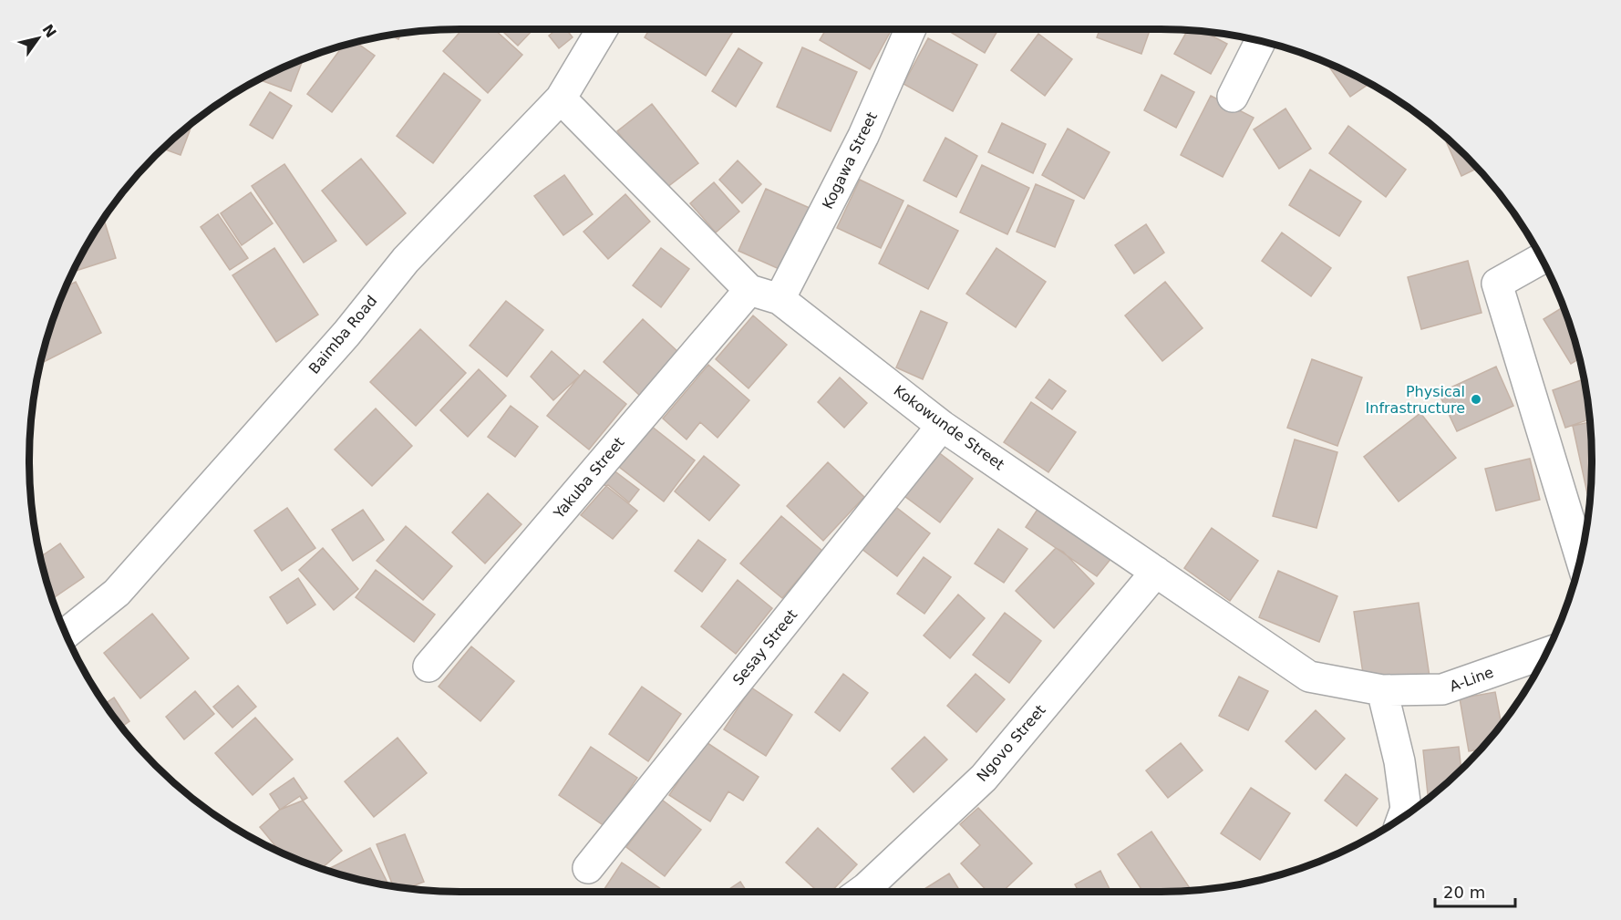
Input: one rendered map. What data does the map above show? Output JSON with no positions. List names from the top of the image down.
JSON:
{
  "streets": {
    "street": [
      "Kogawa Street",
      "Baimba Road",
      "Kokowunde Street",
      "Yakuba Street",
      "Sesay Street",
      "A-Line",
      "Ngovo Street"
    ]
  },
  "crossings": [
    ["Kogawa Street", "Kokowunde Street"],
    ["Baimba Road", "Kokowunde Street"],
    ["Kokowunde Street", "Yakuba Street"],
    ["Kokowunde Street", "Sesay Street"],
    ["Kokowunde Street", "A-Line"],
    ["Kokowunde Street", "Ngovo Street"]
  ],
  "places": ["Physical Infrastructure"],
  "scale_bar": "20 m",
  "north": "top right"
}
